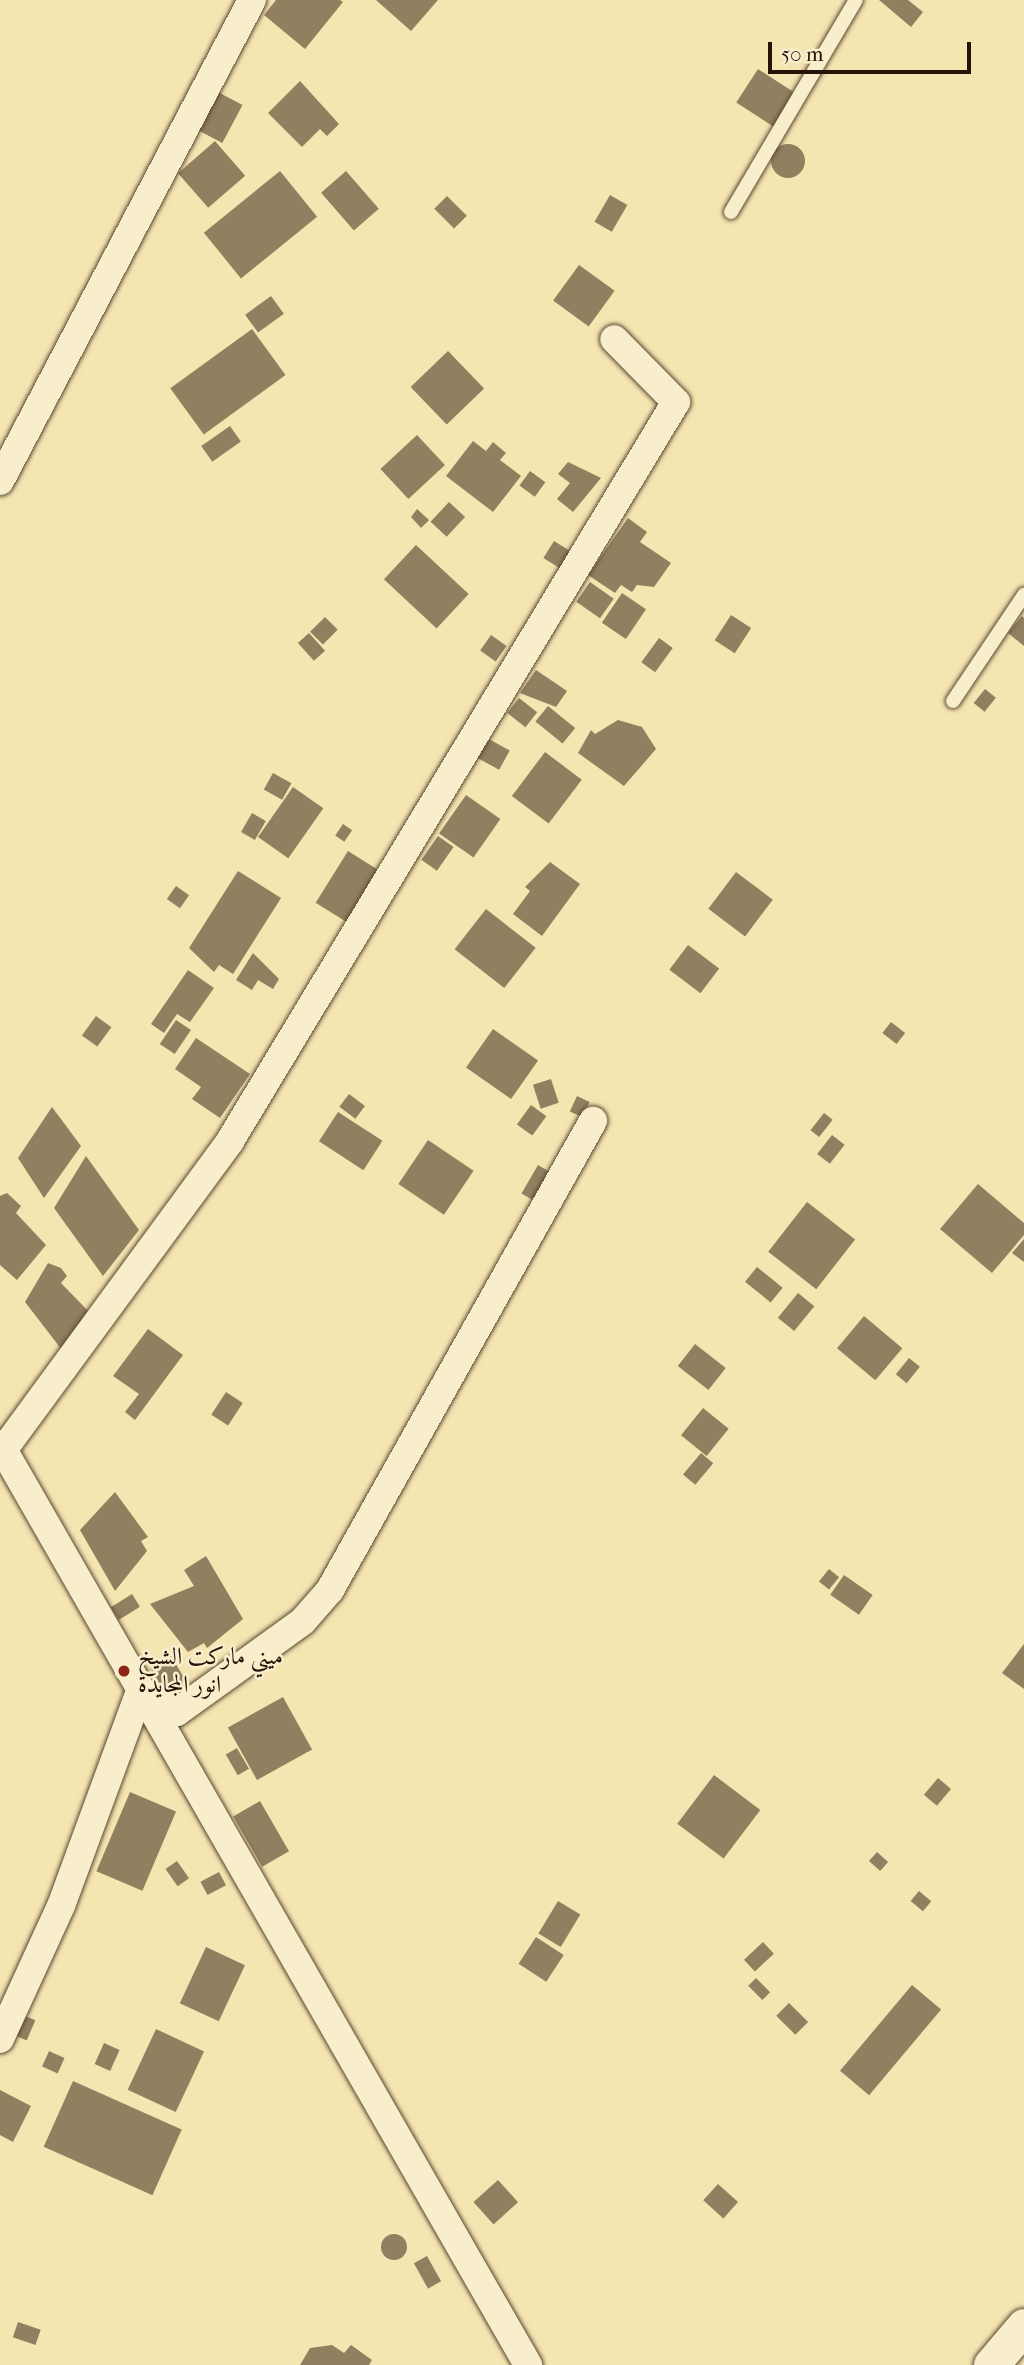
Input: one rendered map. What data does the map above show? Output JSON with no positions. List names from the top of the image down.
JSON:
{
  "places": ["ميني ماركت الشيخ انور المجايدة"],
  "scale_bar": "50 m"
}
